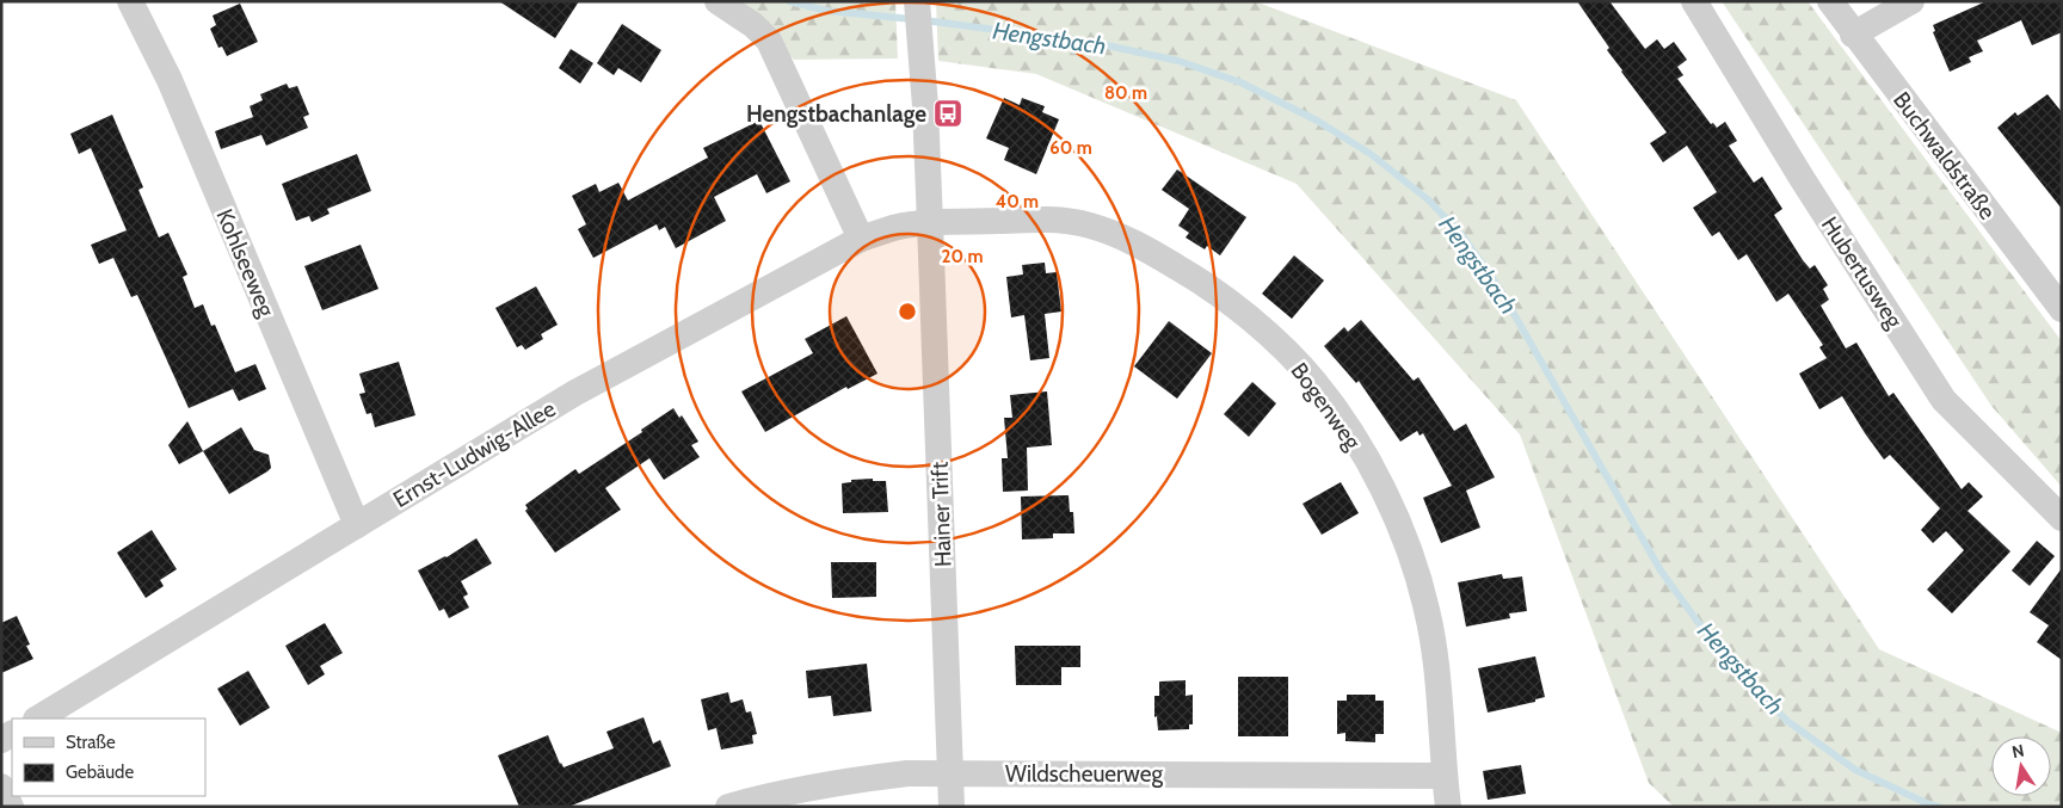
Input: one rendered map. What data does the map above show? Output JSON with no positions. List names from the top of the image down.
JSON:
{
  "streets": {
    "street": [
      "Buchwaldstraße",
      "Kohlseeweg",
      "Hubertusweg",
      "Bogenweg",
      "Ernst-Ludwig-Allee",
      "Hainer Trift",
      "Wildscheuerweg"
    ]
  },
  "crossings": [
    ["Kohlseeweg", "Ernst-Ludwig-Allee"],
    ["Bogenweg", "Ernst-Ludwig-Allee"],
    ["Bogenweg", "Hainer Trift"],
    ["Bogenweg", "Wildscheuerweg"],
    ["Ernst-Ludwig-Allee", "Hainer Trift"],
    ["Hainer Trift", "Wildscheuerweg"]
  ],
  "water": ["Hengstbach"],
  "places": {
    "bus stop": ["Hengstbachanlage"]
  },
  "legend": ["Straße", "Gebäude"],
  "north": "top",
  "rings": [
    "80 m",
    "60 m",
    "40 m",
    "20 m"
  ]
}
